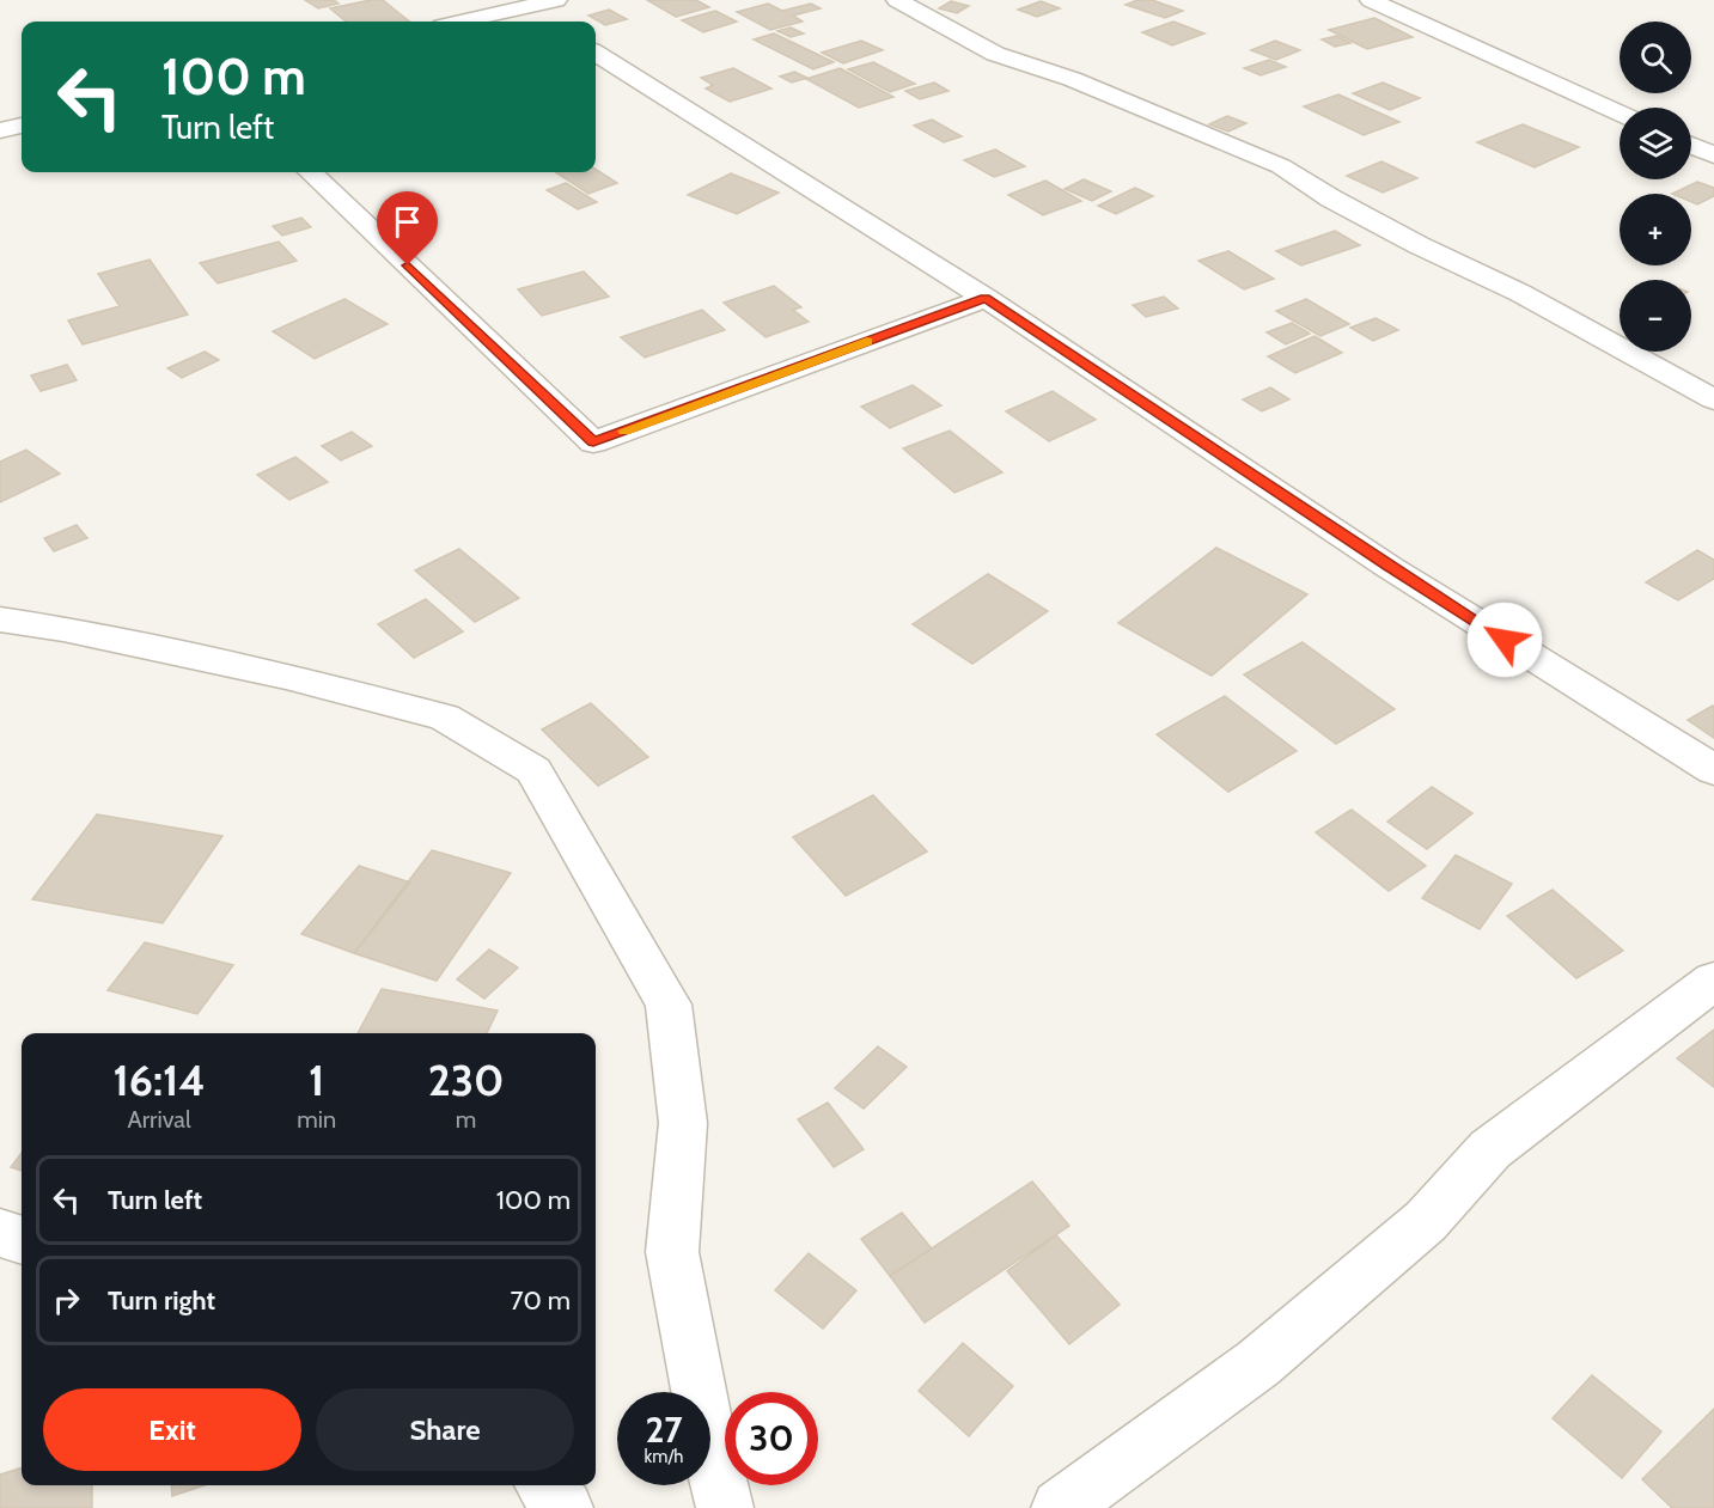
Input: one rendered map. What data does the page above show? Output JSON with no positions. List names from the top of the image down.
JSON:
{
  "page": {
    "map_buttons": ["+", "−"],
    "turn": ["100 m", "Turn left"],
    "eta": [
      "16:14",
      "Arrival",
      "1",
      "min",
      "230",
      "m"
    ],
    "list": [
      {
        "name": "Turn left",
        "value": "100 m"
      },
      {
        "name": "Turn right",
        "value": "70 m"
      }
    ],
    "buttons": ["Exit", "Share"],
    "speed": "27 km/h",
    "limit": "30"
  }
}
